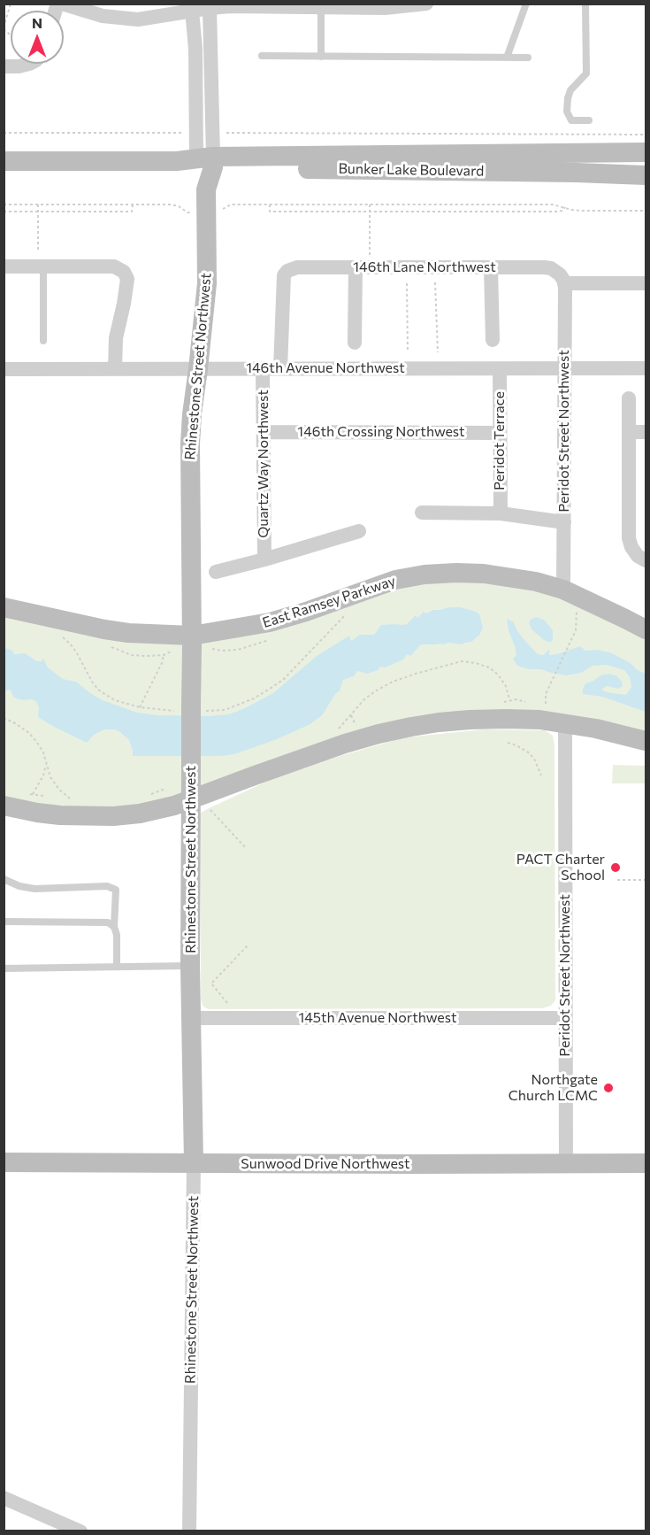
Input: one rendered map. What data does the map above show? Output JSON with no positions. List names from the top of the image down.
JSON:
{
  "streets": {
    "street": [
      "Bunker Lake Boulevard",
      "146th Lane Northwest",
      "Rhinestone Street Northwest",
      "146th Avenue Northwest",
      "Peridot Street Northwest",
      "146th Crossing Northwest",
      "Peridot Terrace",
      "Quartz Way Northwest",
      "East Ramsey Parkway",
      "145th Avenue Northwest",
      "Sunwood Drive Northwest"
    ]
  },
  "crossings": [
    ["Bunker Lake Boulevard", "Rhinestone Street Northwest"],
    ["146th Lane Northwest", "146th Avenue Northwest"],
    ["146th Lane Northwest", "Peridot Street Northwest"],
    ["Rhinestone Street Northwest", "146th Avenue Northwest"],
    ["Rhinestone Street Northwest", "East Ramsey Parkway"],
    ["Rhinestone Street Northwest", "145th Avenue Northwest"],
    ["Rhinestone Street Northwest", "Sunwood Drive Northwest"],
    ["146th Avenue Northwest", "Peridot Street Northwest"],
    ["146th Avenue Northwest", "Peridot Terrace"],
    ["146th Avenue Northwest", "Quartz Way Northwest"],
    ["Peridot Street Northwest", "East Ramsey Parkway"],
    ["Peridot Street Northwest", "145th Avenue Northwest"],
    ["Peridot Street Northwest", "Sunwood Drive Northwest"],
    ["146th Crossing Northwest", "Peridot Terrace"],
    ["146th Crossing Northwest", "Quartz Way Northwest"]
  ],
  "places": ["PACT Charter School", "Northgate Church LCMC"],
  "north": "top"
}
